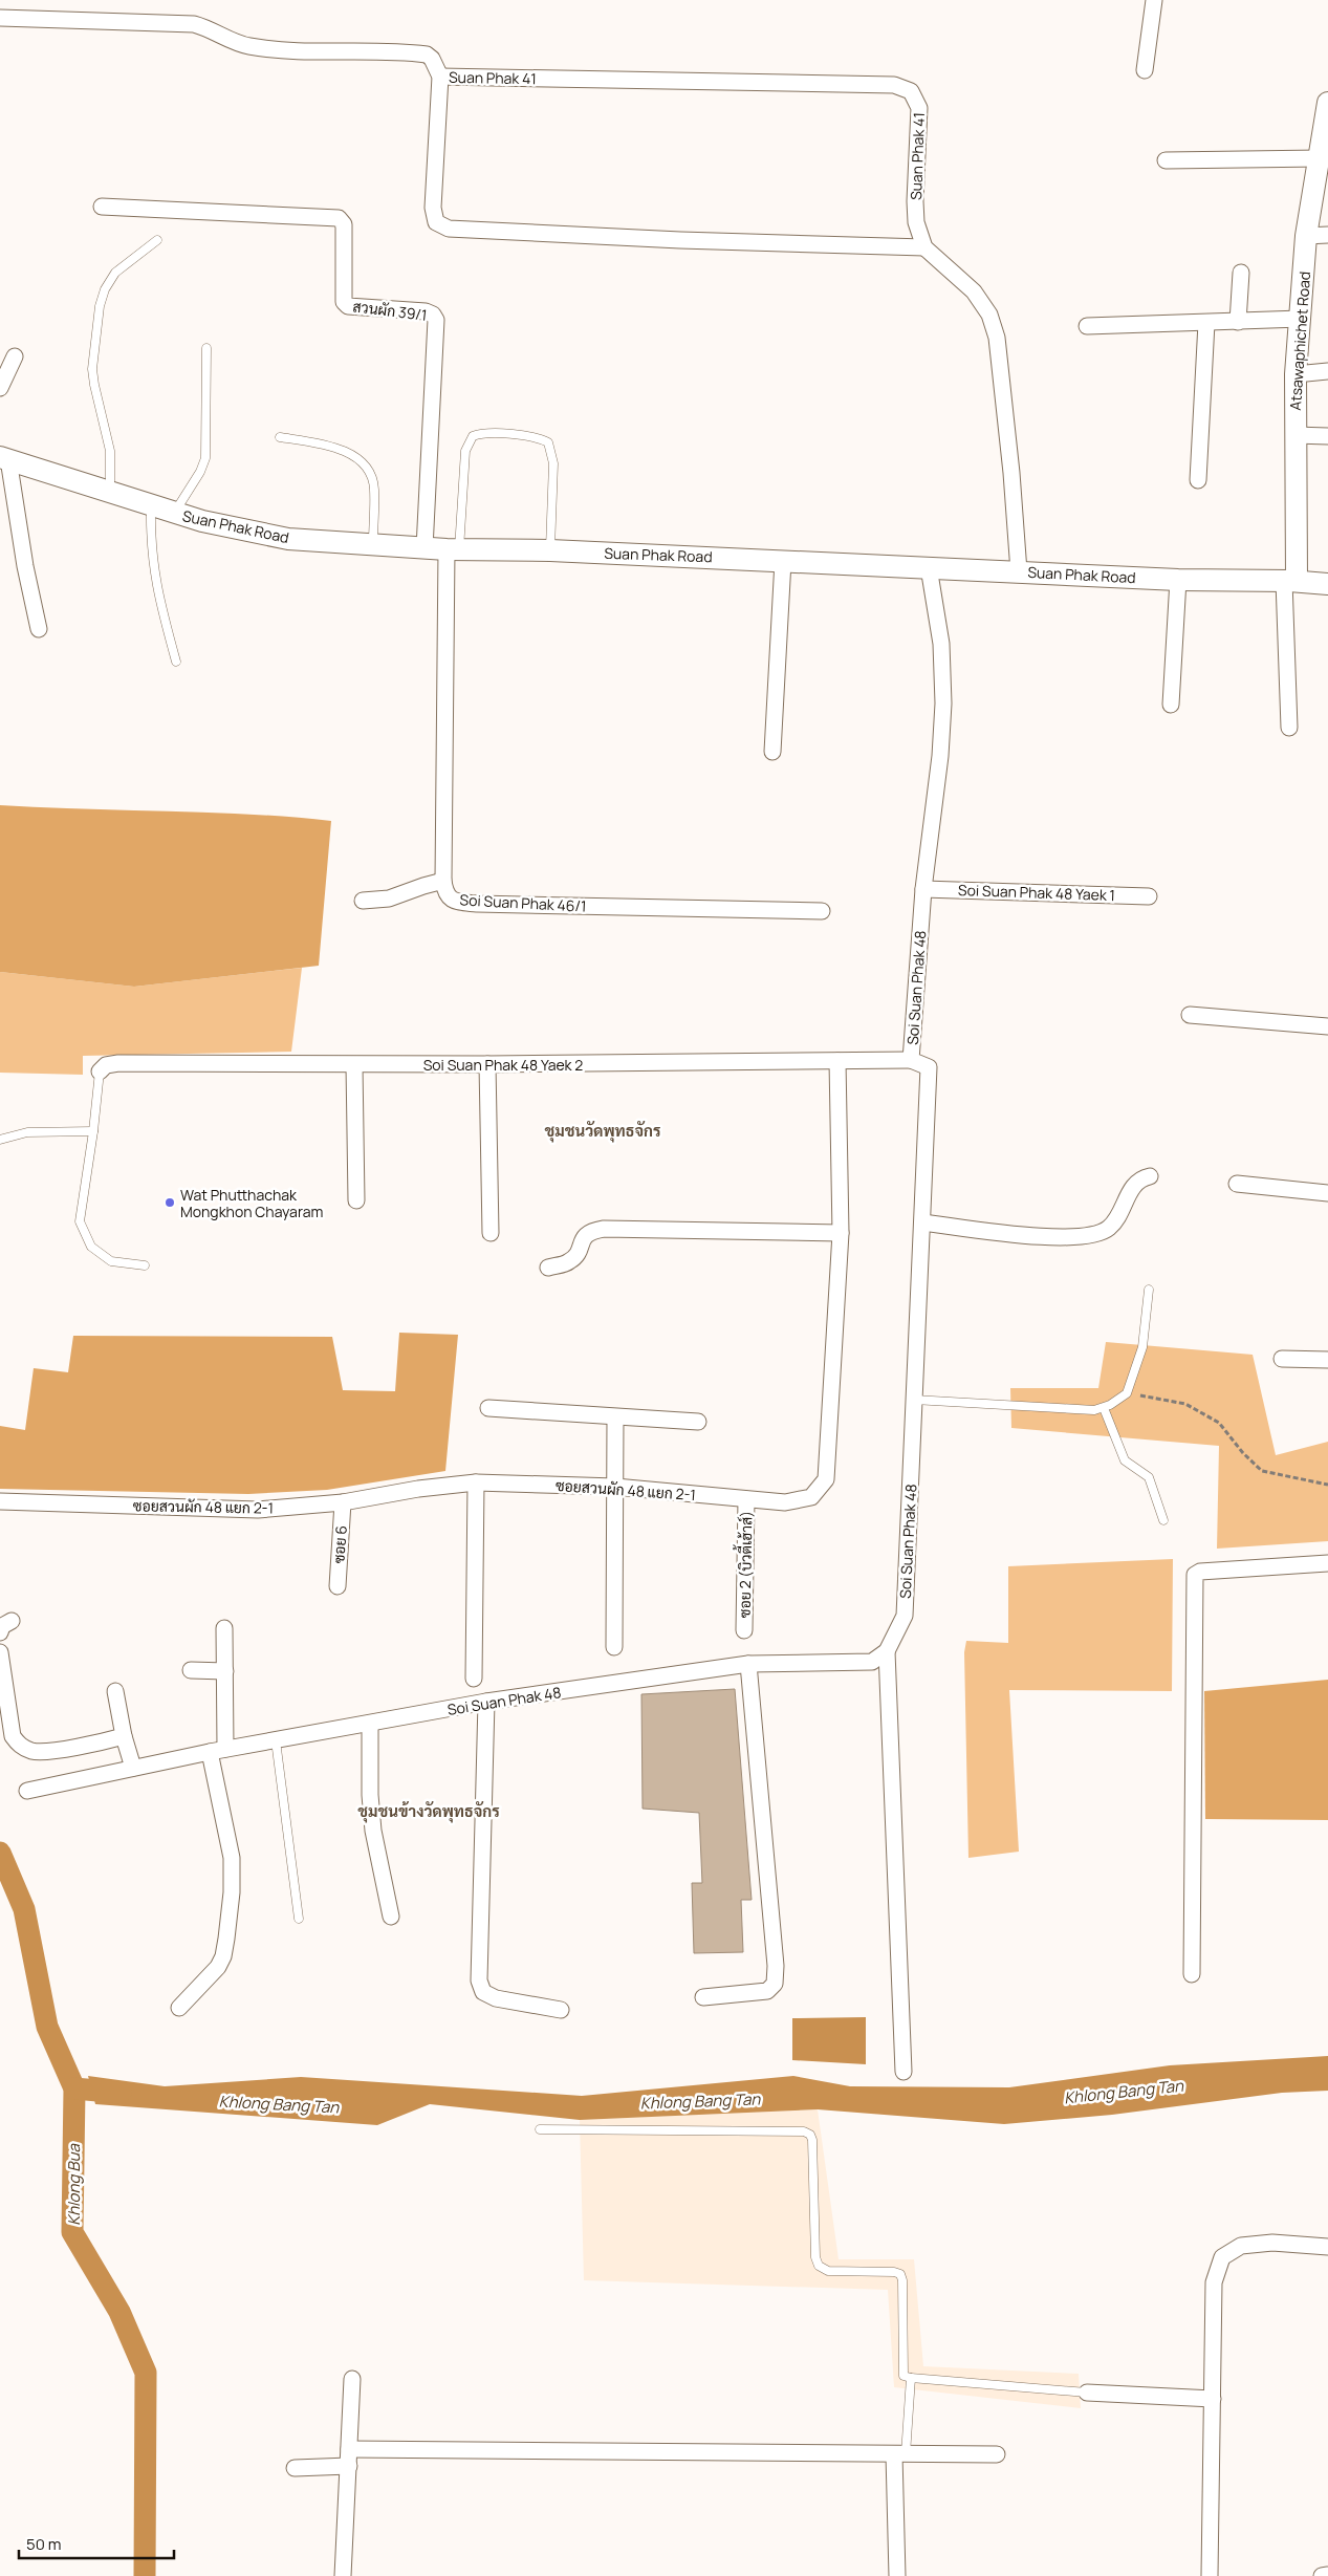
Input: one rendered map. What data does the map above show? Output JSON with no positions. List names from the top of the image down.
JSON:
{
  "streets": {
    "street": [
      "Suan Phak 41",
      "สวนผัก 39/1",
      "Atsawaphichet Road",
      "Suan Phak Road",
      "Soi Suan Phak 48 Yaek 1",
      "Soi Suan Phak 46/1",
      "Soi Suan Phak 48",
      "Soi Suan Phak 48 Yaek 2",
      "ซอยสวนผัก 48 แยก 2-1",
      "ซอย 6",
      "ซอย 2 (บิวตี้เฮ้าส์)"
    ]
  },
  "crossings": [
    ["Suan Phak 41", "Suan Phak Road"],
    ["สวนผัก 39/1", "Suan Phak Road"],
    ["Atsawaphichet Road", "Suan Phak Road"],
    ["Suan Phak Road", "Soi Suan Phak 46/1"],
    ["Suan Phak Road", "Soi Suan Phak 48"],
    ["Soi Suan Phak 48 Yaek 1", "Soi Suan Phak 48"],
    ["Soi Suan Phak 48", "Soi Suan Phak 48 Yaek 2"],
    ["Soi Suan Phak 48 Yaek 2", "ซอยสวนผัก 48 แยก 2-1"],
    ["ซอยสวนผัก 48 แยก 2-1", "ซอย 6"],
    ["ซอยสวนผัก 48 แยก 2-1", "ซอย 2 (บิวตี้เฮ้าส์)"]
  ],
  "districts": ["ชุมชนวัดพุทธจักร", "ชุมชนข้างวัดพุทธจักร"],
  "water": ["Khlong Bang Tan", "Khlong Bua"],
  "places": ["Wat Phutthachak Mongkhon Chayaram"],
  "scale_bar": "50 m"
}
